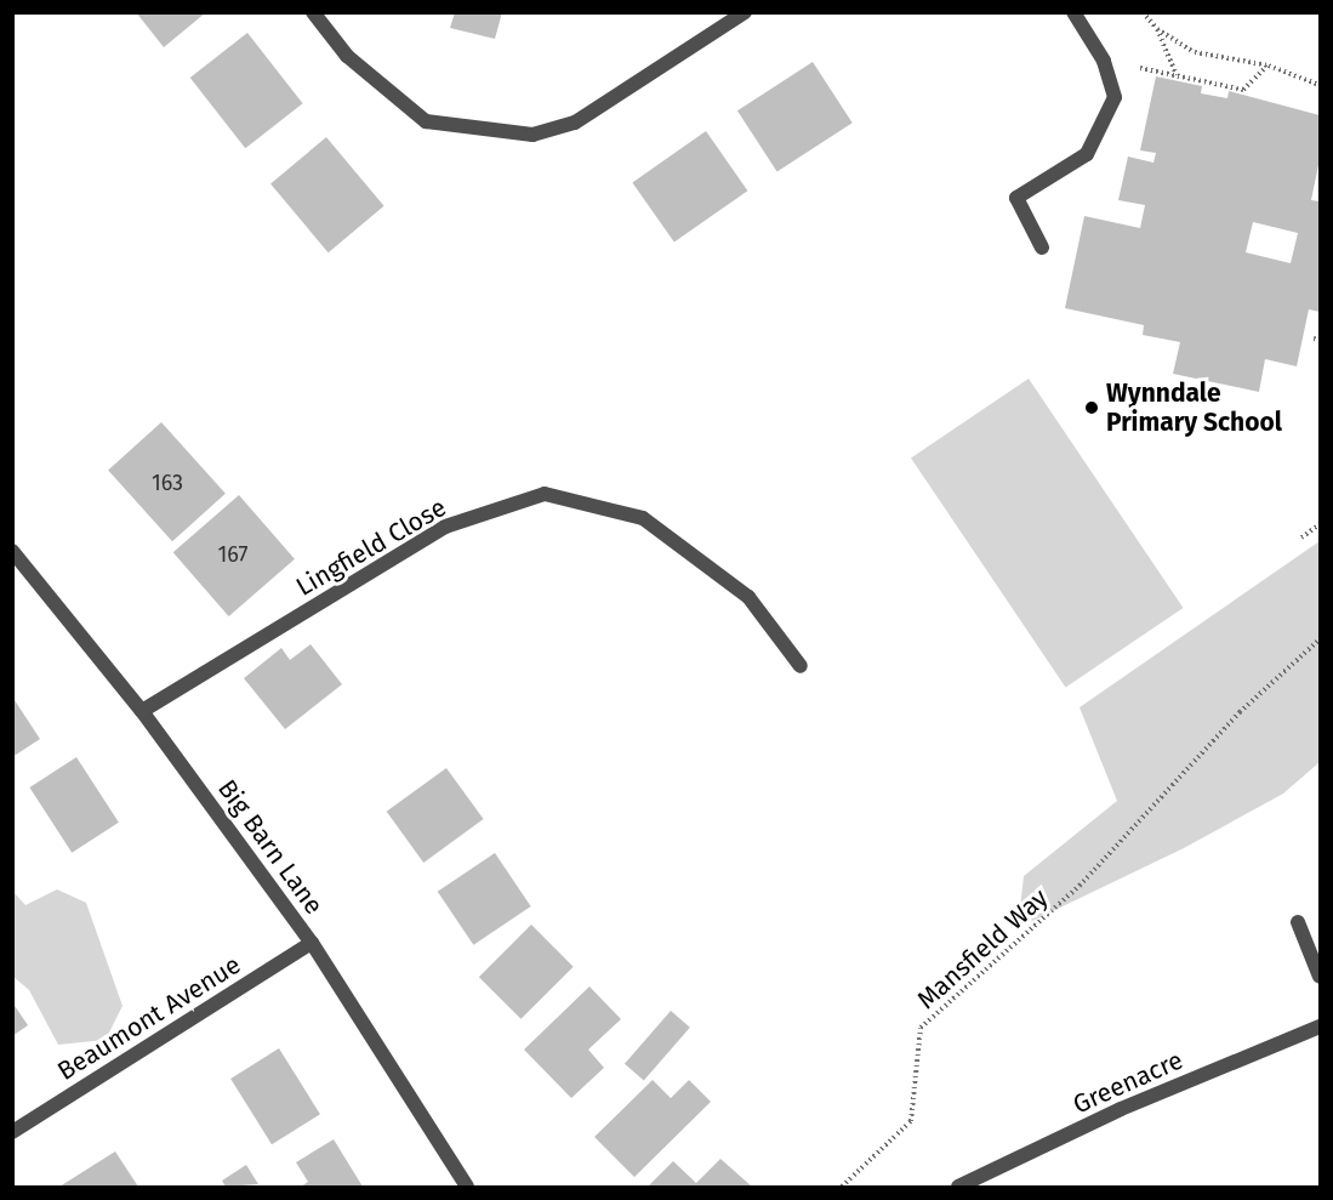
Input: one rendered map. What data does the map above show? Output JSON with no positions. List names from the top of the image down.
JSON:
{
  "streets": {
    "street": [
      "Lingfield Close",
      "Big Barn Lane",
      "Beaumont Avenue",
      "Greenacre"
    ],
    "path": ["Mansfield Way"]
  },
  "crossings": [
    ["Lingfield Close", "Big Barn Lane"],
    ["Big Barn Lane", "Beaumont Avenue"]
  ],
  "places": ["Wynndale Primary School"],
  "house_numbers": ["163", "167"]
}
